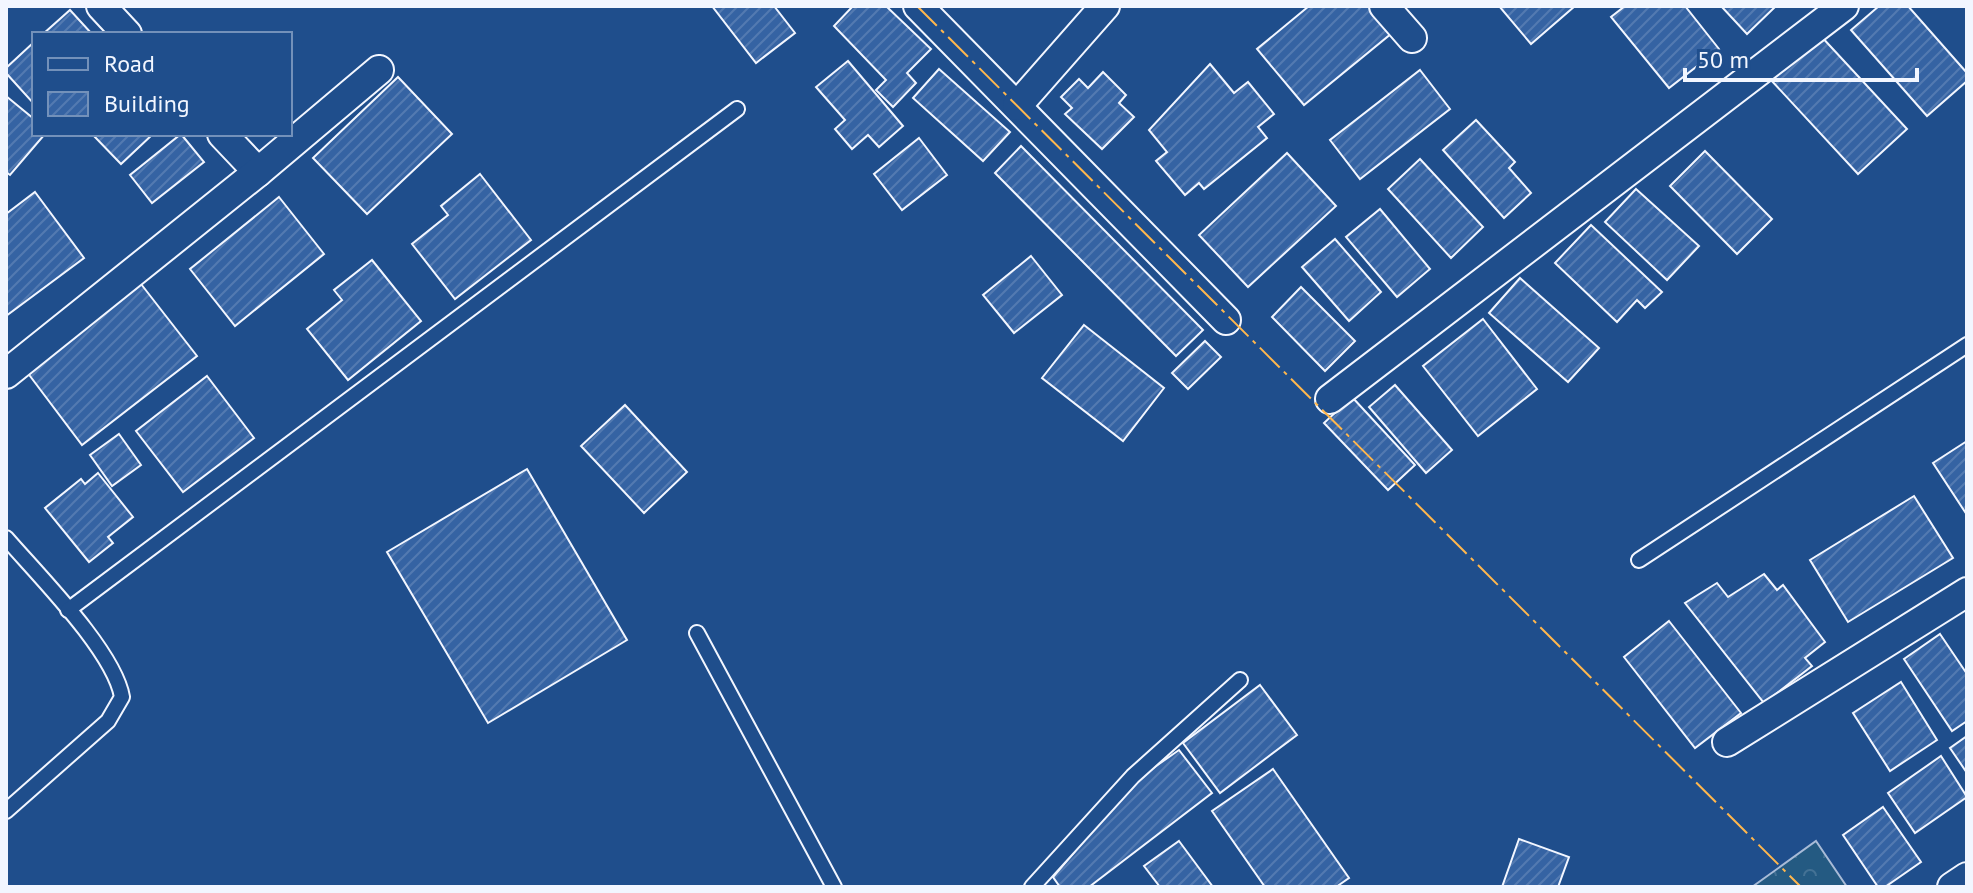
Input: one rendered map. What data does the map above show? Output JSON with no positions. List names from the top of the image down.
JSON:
{
  "legend": ["Road", "Building"],
  "scale_bar": "50 m"
}
